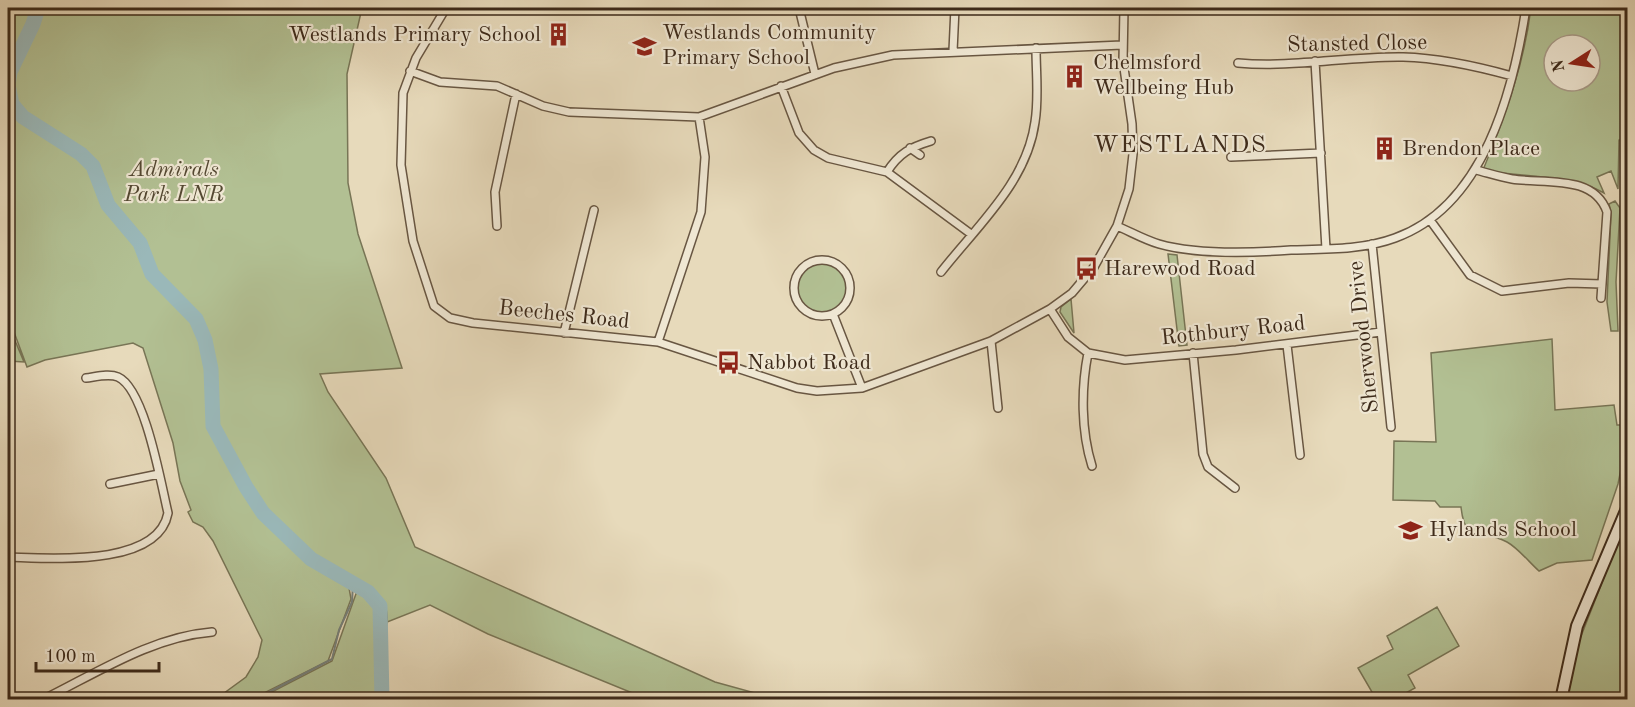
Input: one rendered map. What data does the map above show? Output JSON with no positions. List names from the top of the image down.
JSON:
{
  "streets": {
    "street": [
      "Stansted Close",
      "Beeches Road",
      "Rothbury Road",
      "Sherwood Drive"
    ]
  },
  "crossings": [
    ["Rothbury Road", "Sherwood Drive"]
  ],
  "districts": ["WESTLANDS"],
  "parks": ["Admirals Park LNR"],
  "places": {
    "building": ["Westlands Primary School", "Chelmsford Wellbeing Hub", "Brendon Place"],
    "school or university": ["Westlands Community Primary School", "Hylands School"],
    "bus stop": ["Harewood Road", "Nabbot Road"]
  },
  "scale_bar": "100 m",
  "north": "left"
}
